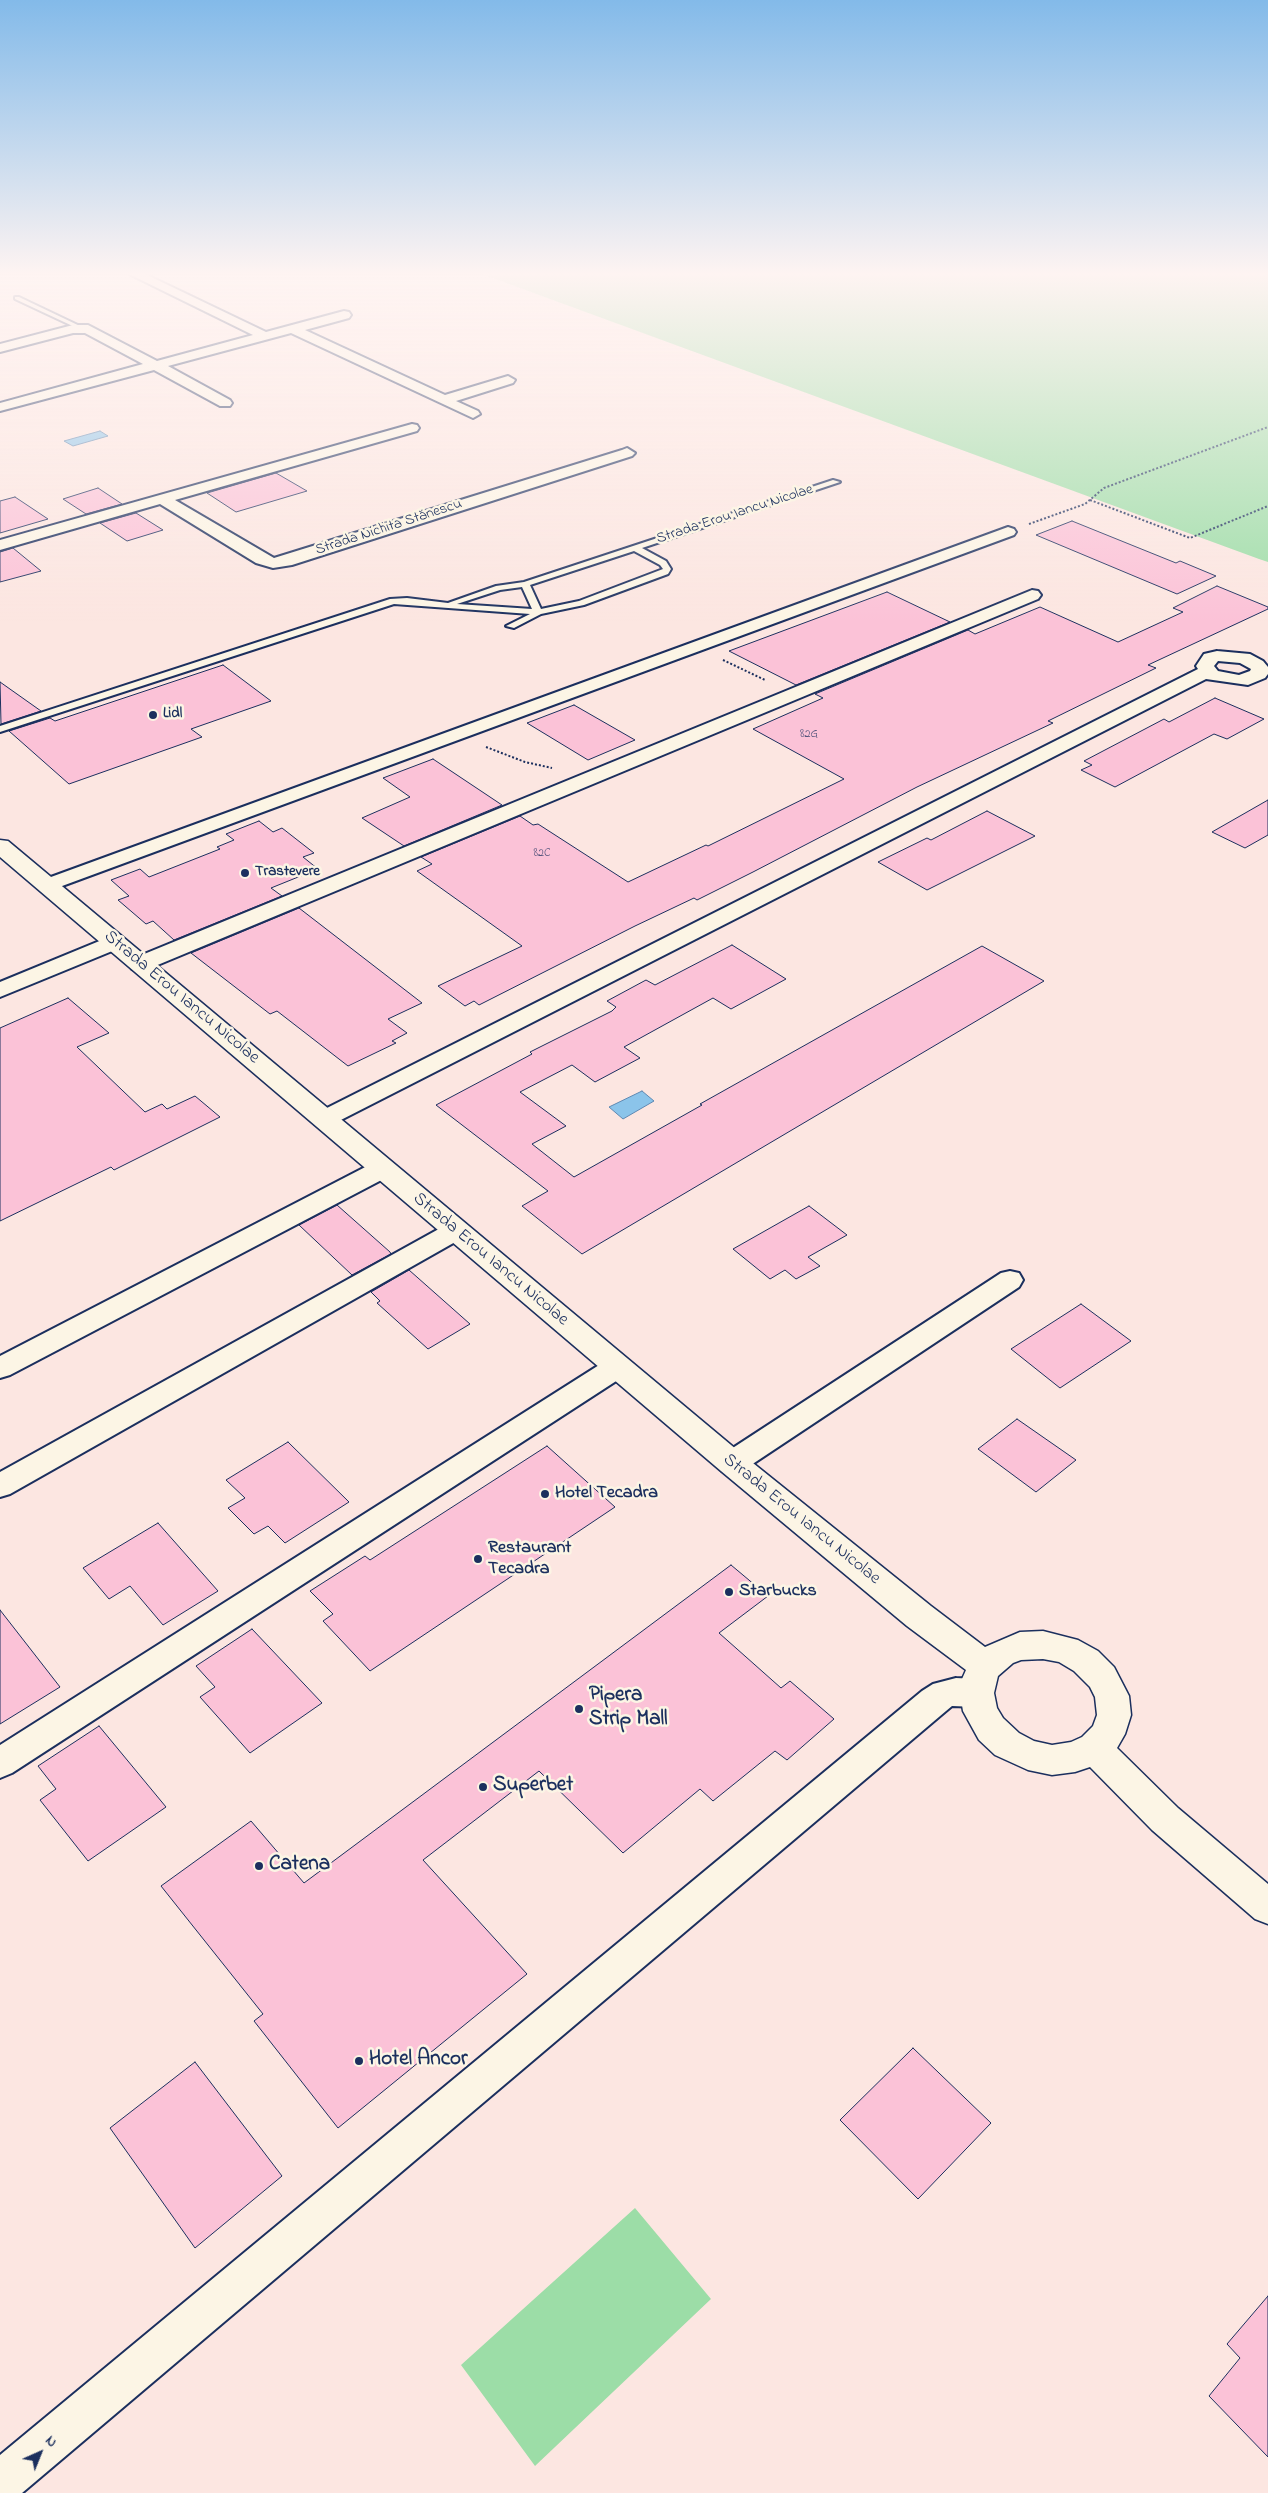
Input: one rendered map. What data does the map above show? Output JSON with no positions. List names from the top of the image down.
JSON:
{
  "streets": {
    "street": ["Strada Erou Iancu Nicolae", "Strada Nichita Stănescu"]
  },
  "places": [
    "Lidl",
    "Trastevere",
    "Hotel Tecadra",
    "Restaurant Tecadra",
    "Starbucks",
    "Pipera Strip Mall",
    "Superbet",
    "Catena",
    "Hotel Ancor"
  ],
  "house_numbers": ["82G", "82C"],
  "north": "top right"
}
